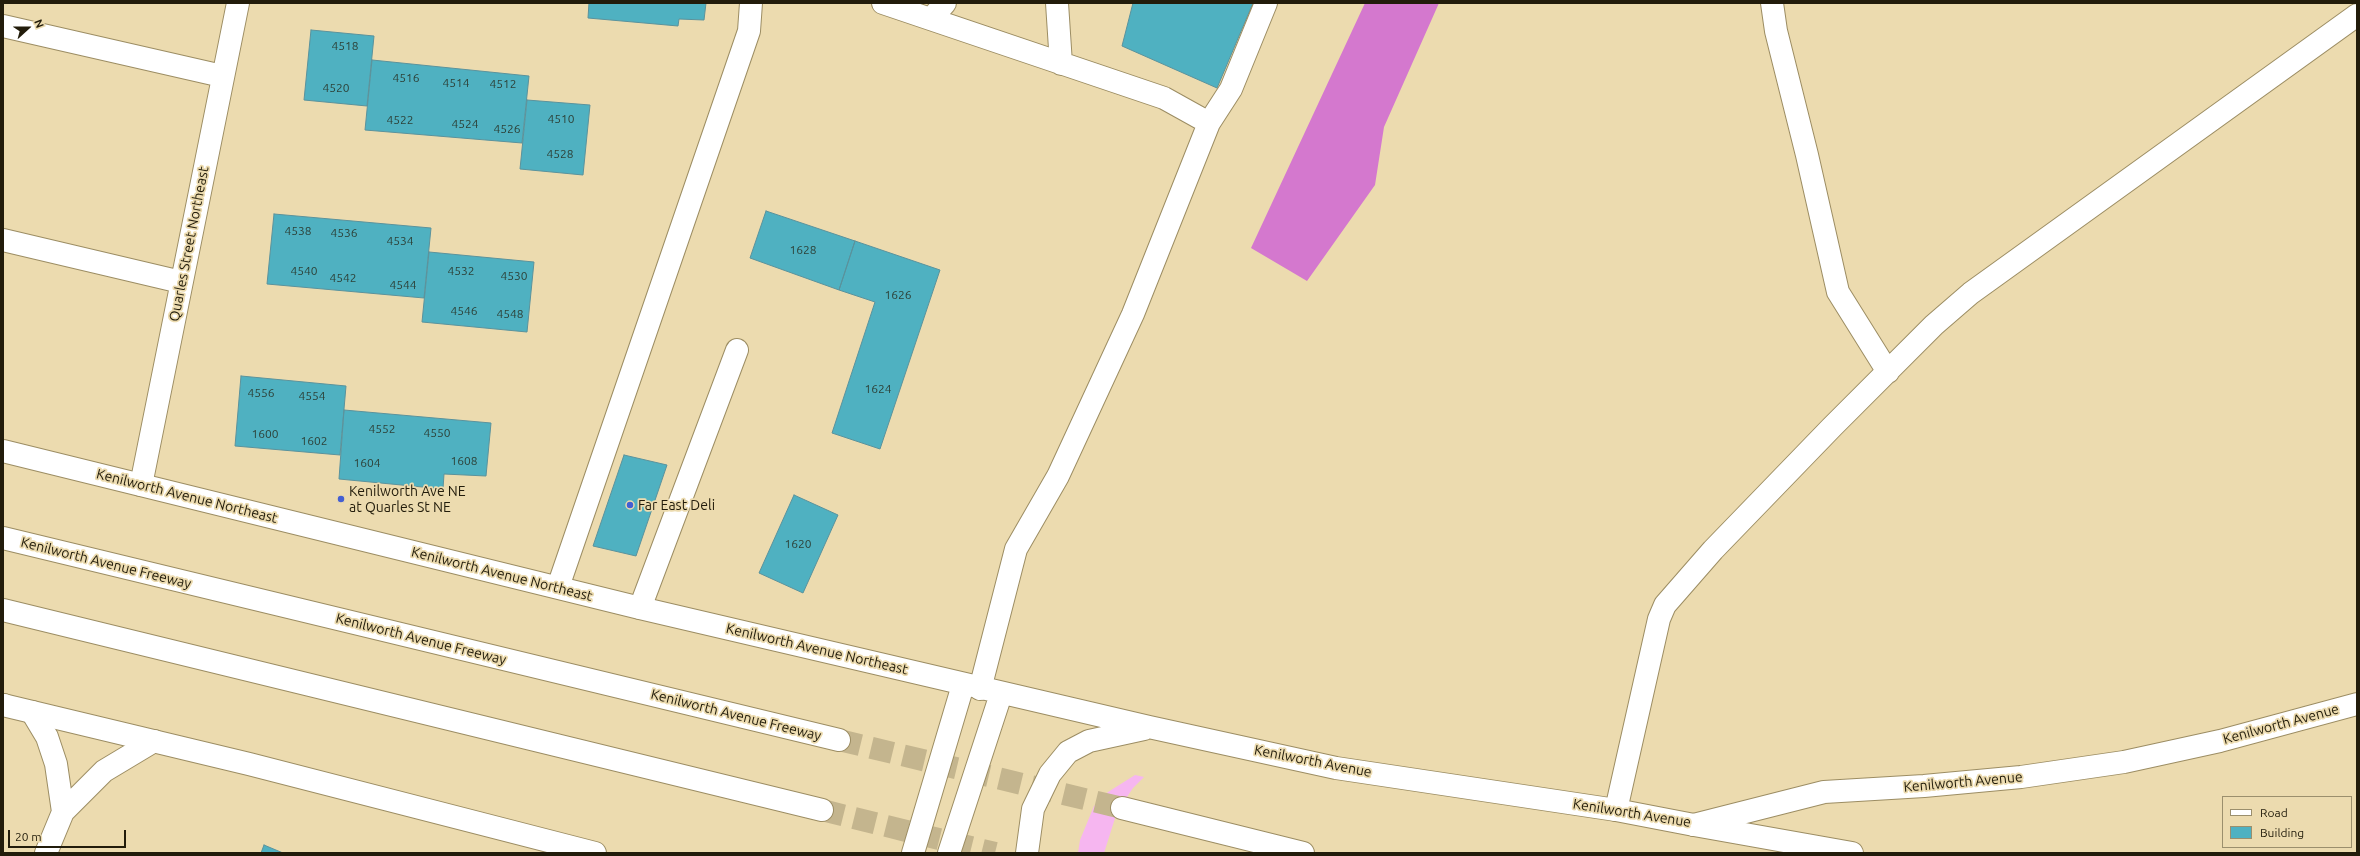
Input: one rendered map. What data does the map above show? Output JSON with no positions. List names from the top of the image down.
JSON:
{
  "streets": {
    "main road": [
      "Quarles Street Northeast",
      "Kenilworth Avenue Northeast",
      "Kenilworth Avenue Freeway",
      "Kenilworth Avenue"
    ]
  },
  "crossings": [
    ["Quarles Street Northeast", "Kenilworth Avenue Northeast"],
    ["Kenilworth Avenue Northeast", "Kenilworth Avenue"]
  ],
  "places": ["Kenilworth Ave NE at Quarles St NE", "Far East Deli"],
  "house_numbers": [
    "4518",
    "4516",
    "4514",
    "4512",
    "4520",
    "4510",
    "4522",
    "4524",
    "4526",
    "4528",
    "4538",
    "4536",
    "4534",
    "1628",
    "4540",
    "4532",
    "4530",
    "4542",
    "4544",
    "1626",
    "4546",
    "4548",
    "1624",
    "4556",
    "4554",
    "4552",
    "4550",
    "1600",
    "1602",
    "1608",
    "1604",
    "1620"
  ],
  "legend": ["Road", "Building"],
  "scale_bar": "20 m",
  "north": "right"
}
